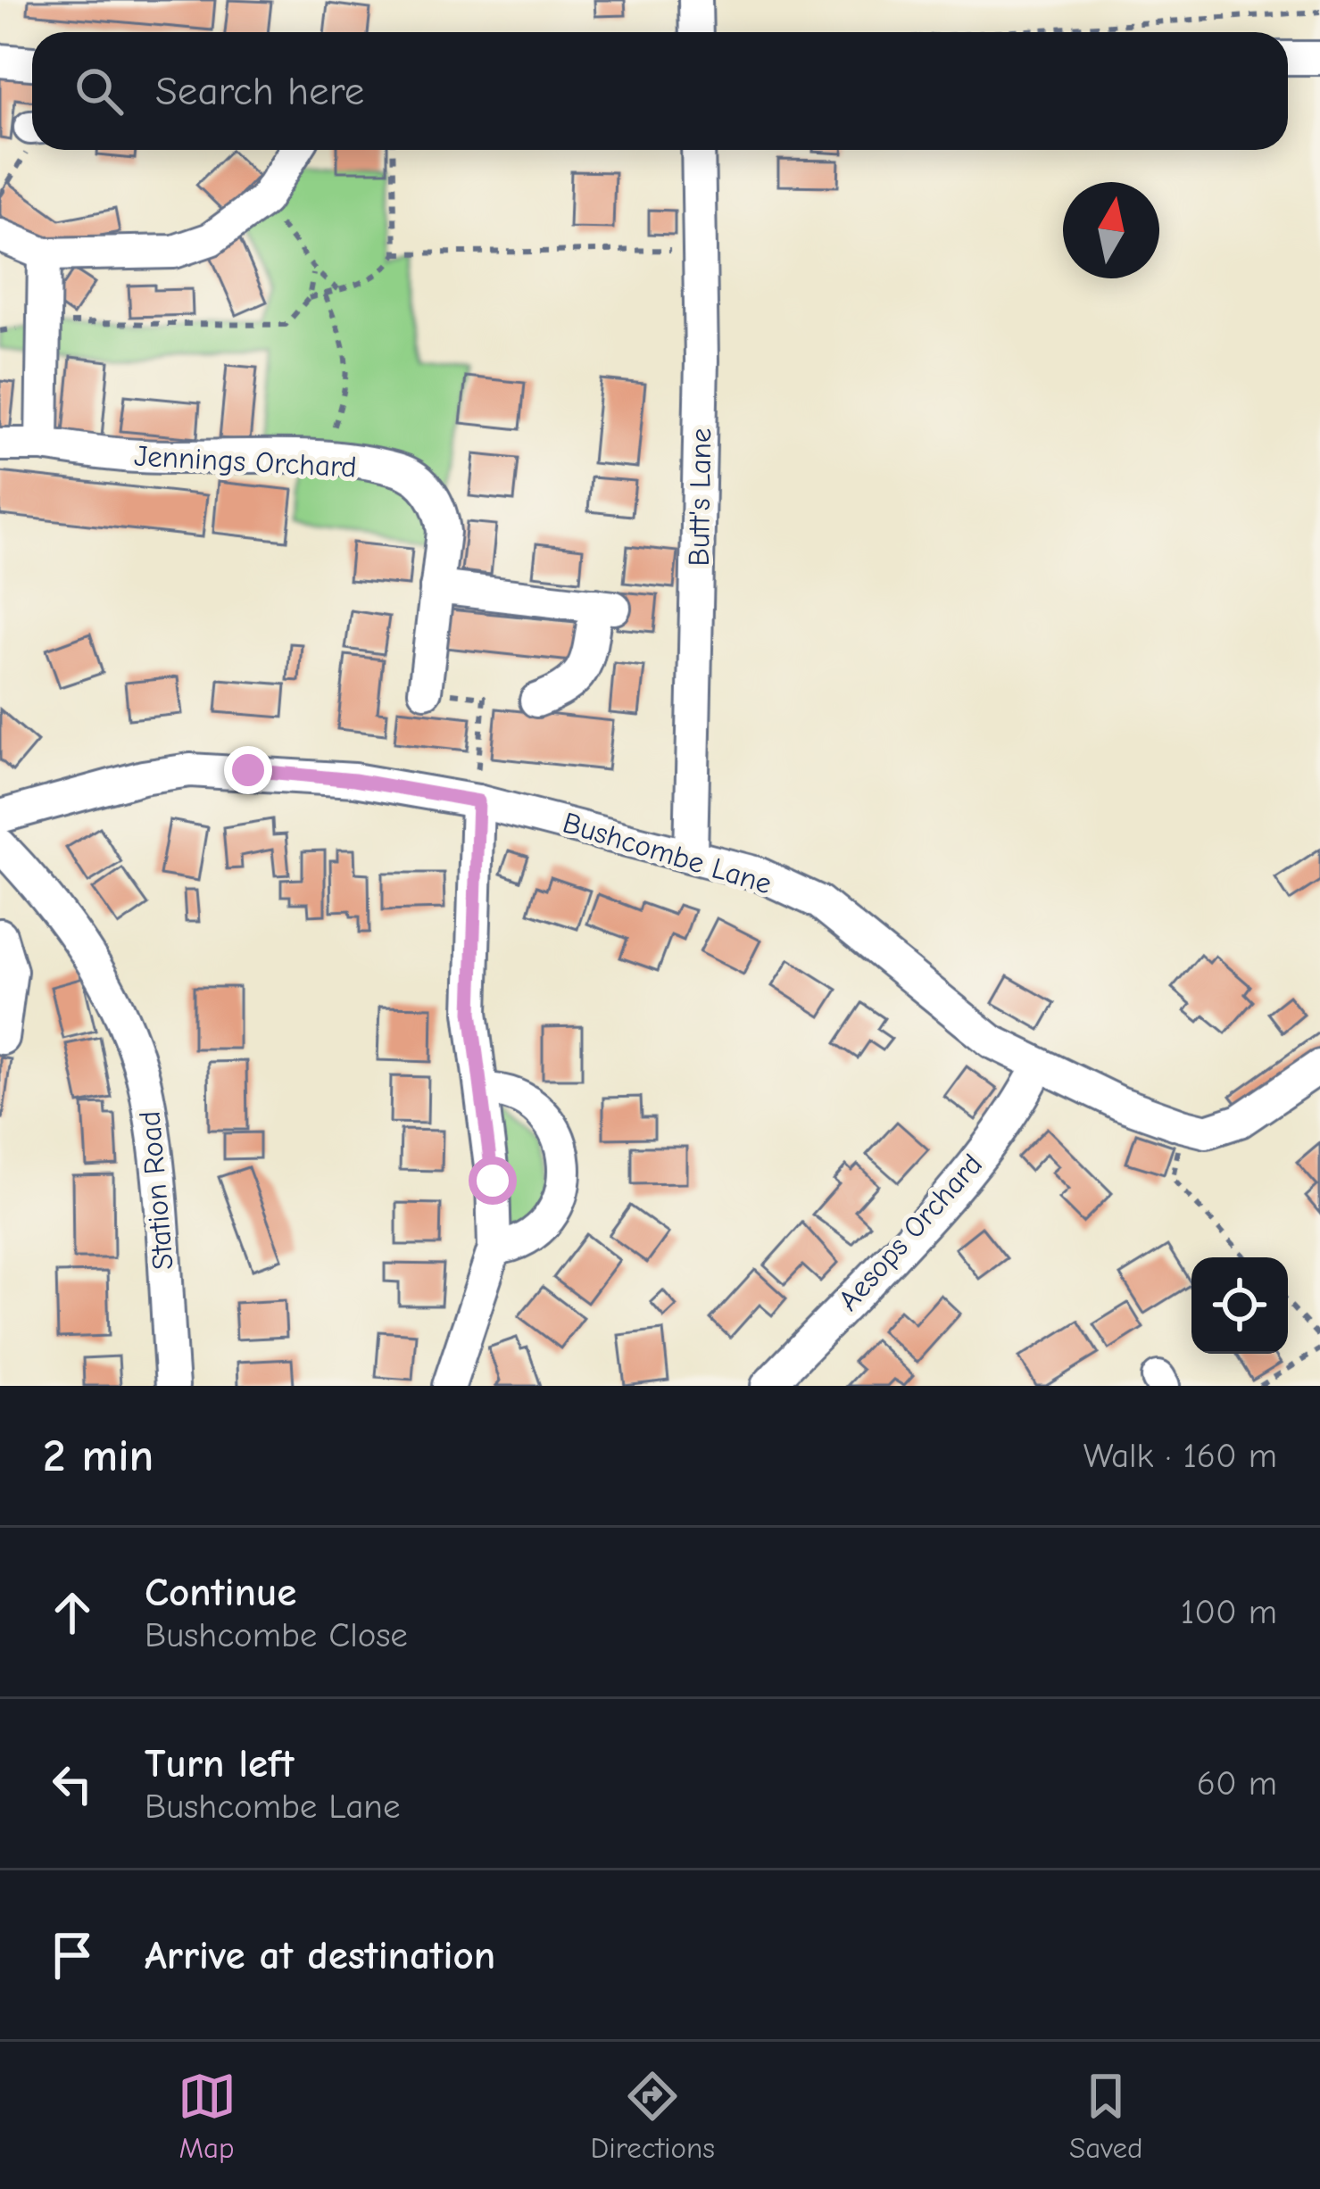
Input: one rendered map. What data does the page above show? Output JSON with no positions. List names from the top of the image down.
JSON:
{
  "streets": {
    "street": [
      "Jennings Orchard",
      "Butt's Lane",
      "Bushcombe Lane",
      "Station Road",
      "Aesops Orchard"
    ]
  },
  "crossings": [
    ["Butt's Lane", "Bushcombe Lane"],
    ["Bushcombe Lane", "Aesops Orchard"]
  ],
  "north": "top",
  "page": {
    "search": "Search here",
    "heading": ["2 min", "Walk · 160 m"],
    "list": [
      ["Continue", "Bushcombe Close", "100 m"],
      ["Turn left", "Bushcombe Lane", "60 m"],
      "Arrive at destination"
    ],
    "nav": ["Map", "Directions", "Saved"]
  }
}
